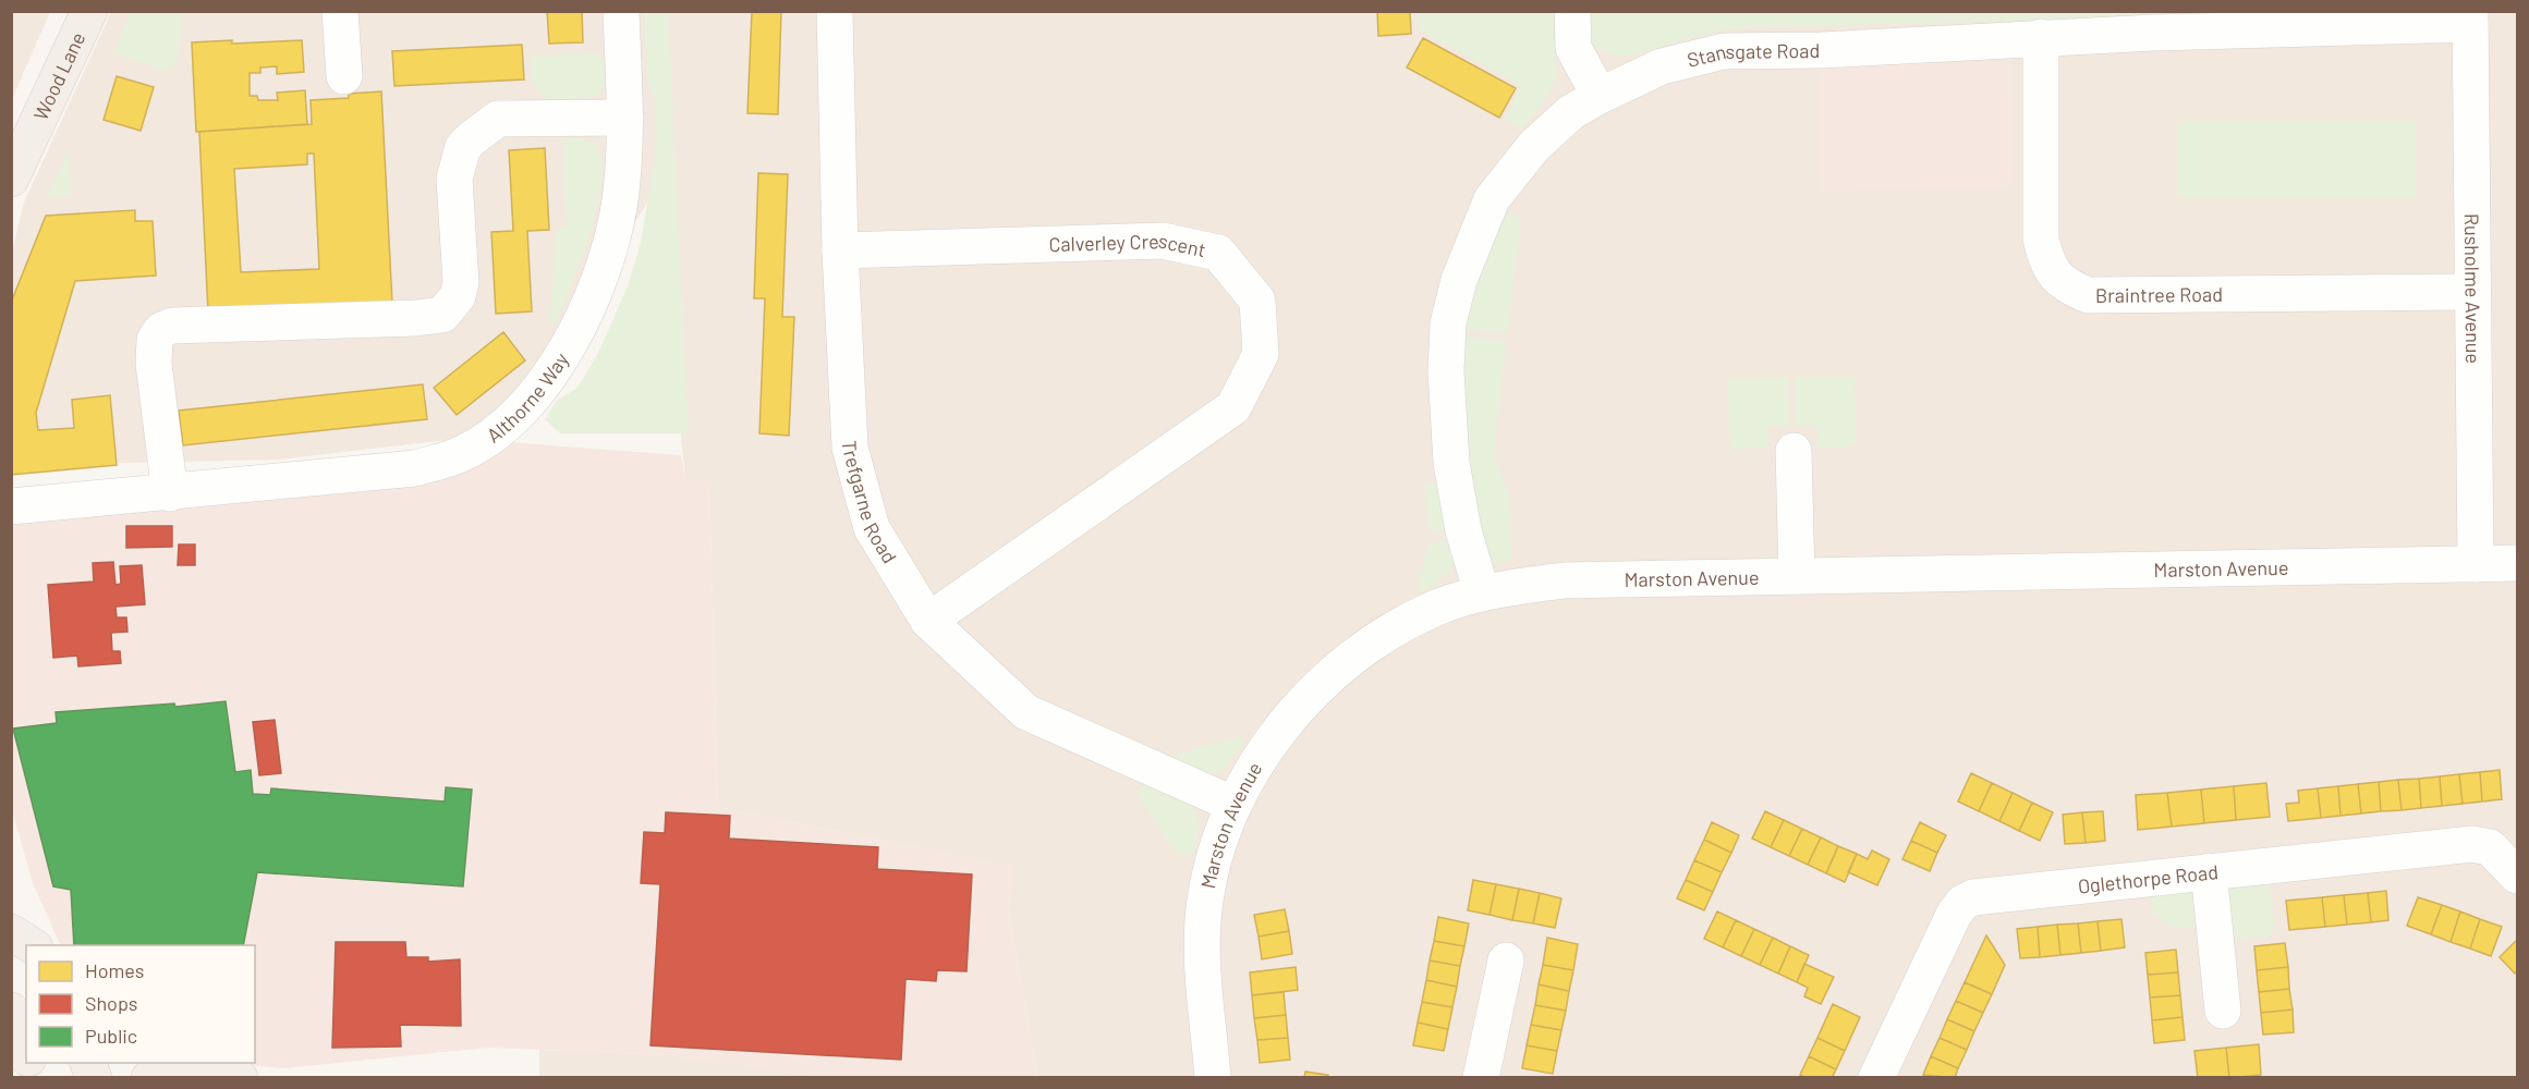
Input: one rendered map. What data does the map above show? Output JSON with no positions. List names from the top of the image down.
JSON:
{
  "streets": {
    "main road": ["Wood Lane"],
    "street": [
      "Stansgate Road",
      "Calverley Crescent",
      "Rusholme Avenue",
      "Braintree Road",
      "Althorne Way",
      "Trefgarne Road",
      "Marston Avenue",
      "Oglethorpe Road"
    ]
  },
  "crossings": [
    ["Stansgate Road", "Rusholme Avenue"],
    ["Stansgate Road", "Braintree Road"],
    ["Stansgate Road", "Marston Avenue"],
    ["Calverley Crescent", "Trefgarne Road"],
    ["Rusholme Avenue", "Braintree Road"],
    ["Rusholme Avenue", "Marston Avenue"],
    ["Trefgarne Road", "Marston Avenue"]
  ],
  "legend": ["Homes", "Shops", "Public"]
}
